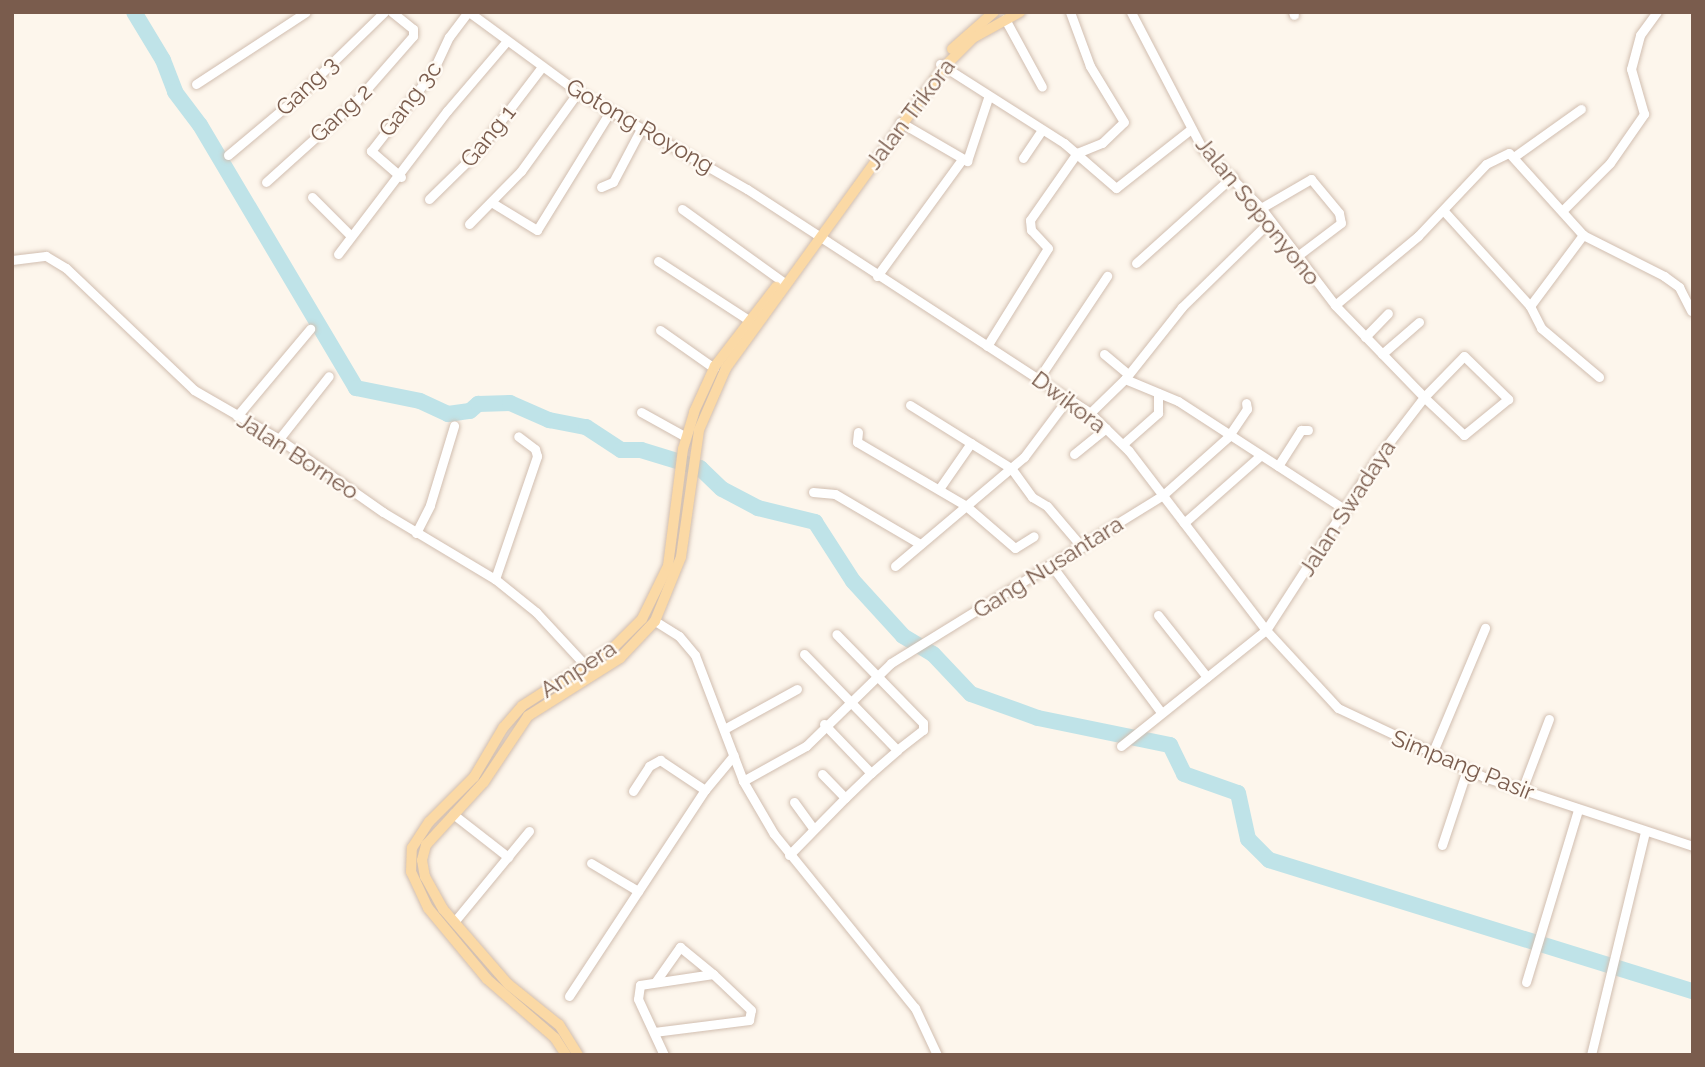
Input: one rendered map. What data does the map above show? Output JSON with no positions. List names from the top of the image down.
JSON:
{
  "streets": {
    "main road": ["Jalan Trikora", "Ampera"],
    "street": [
      "Gang 3",
      "Gang 3c",
      "Gang 2",
      "Gotong Royong",
      "Gang 1",
      "Jalan Soponyono",
      "Dwikora",
      "Jalan Borneo",
      "Jalan Swadaya",
      "Gang Nusantara",
      "Simpang Pasir"
    ]
  },
  "crossings": [
    ["Gang 3c", "Gotong Royong"],
    ["Jalan Trikora", "Gotong Royong"],
    ["Jalan Trikora", "Dwikora"],
    ["Jalan Trikora", "Ampera"],
    ["Gotong Royong", "Gang 1"],
    ["Gotong Royong", "Dwikora"],
    ["Gotong Royong", "Ampera"],
    ["Jalan Soponyono", "Jalan Swadaya"],
    ["Dwikora", "Jalan Swadaya"],
    ["Dwikora", "Gang Nusantara"],
    ["Dwikora", "Ampera"],
    ["Dwikora", "Simpang Pasir"],
    ["Jalan Borneo", "Ampera"],
    ["Jalan Swadaya", "Simpang Pasir"]
  ]
}
